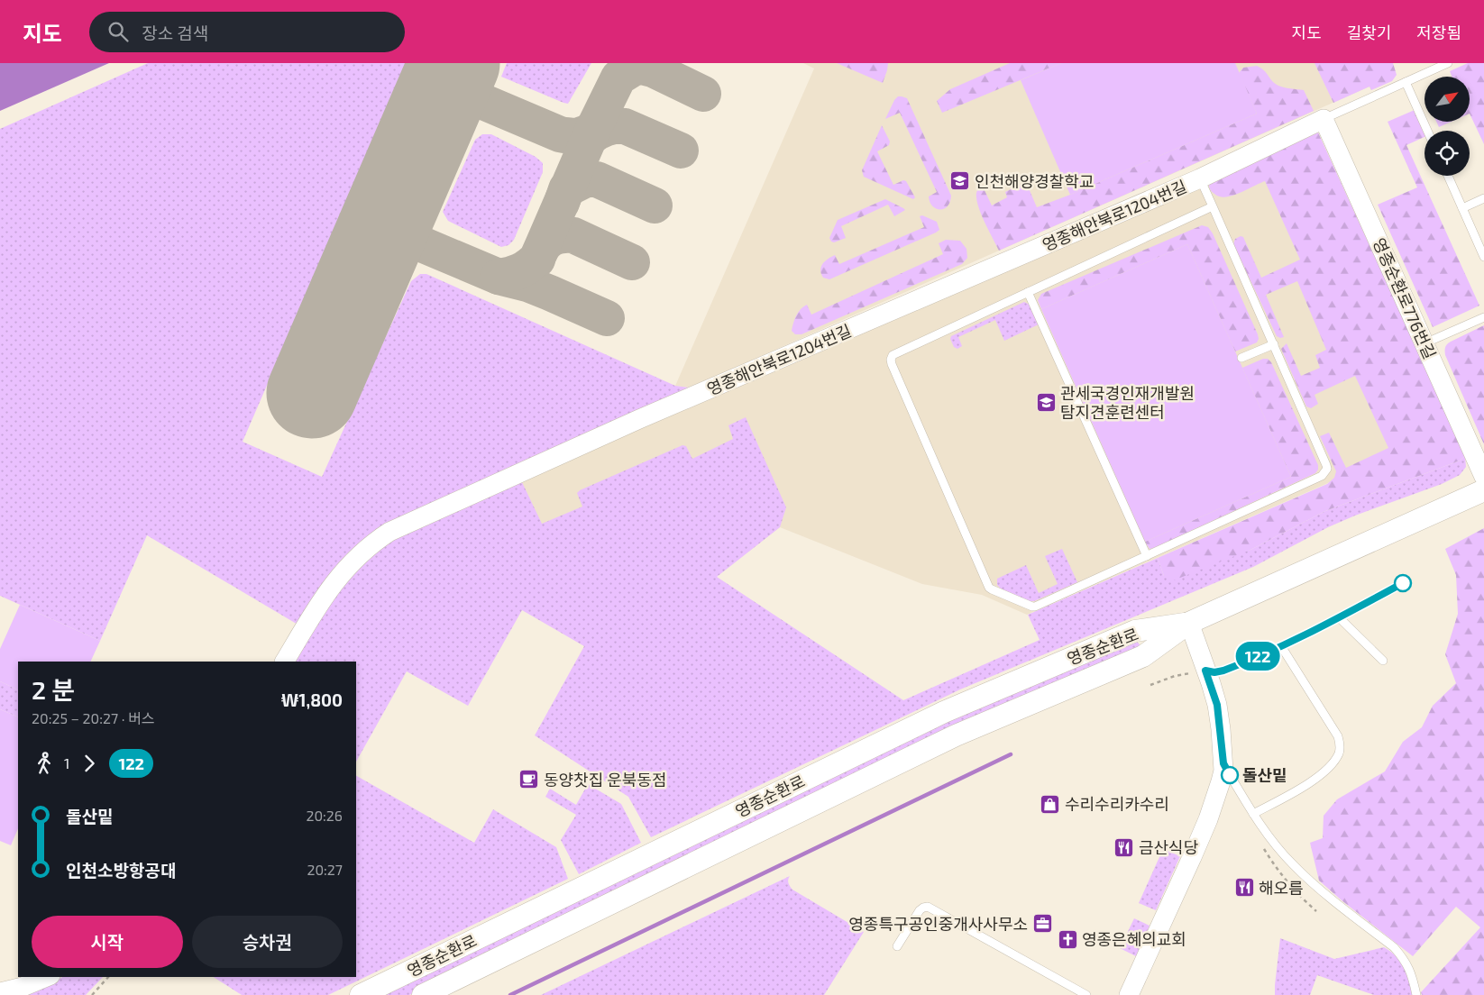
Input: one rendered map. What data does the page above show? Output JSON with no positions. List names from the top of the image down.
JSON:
{
  "streets": {
    "main road": ["영종순환로"],
    "street": ["영종해안북로1204번길", "영종순환로776번길"]
  },
  "crossings": [
    ["영종해안북로1204번길", "영종순환로776번길"]
  ],
  "places": {
    "school or university": ["인천해양경찰학교", "관세국경인재개발원 탐지견훈련센터"],
    "other": ["돌산밑"],
    "cafe": ["동양찻집 운북동점"],
    "shop": ["수리수리카수리"],
    "restaurant": ["금산식당", "해오름"],
    "office": ["영종특구공인중개사사무소"],
    "church": ["영종은혜의교회"]
  },
  "lines": ["bus line 122"],
  "north": "top right",
  "page": {
    "header": "지도",
    "search": "장소 검색",
    "nav": ["지도", "길찾기", "저장됨"],
    "on_map": "122",
    "heading": ["2 분", "20:25 – 20:27 · 버스", "₩1,800"],
    "legs": ["1", "122"],
    "list": [
      {
        "name": "돌산밑",
        "value": "20:26"
      },
      {
        "name": "인천소방항공대",
        "value": "20:27"
      }
    ],
    "buttons": ["시작", "승차권"]
  }
}
